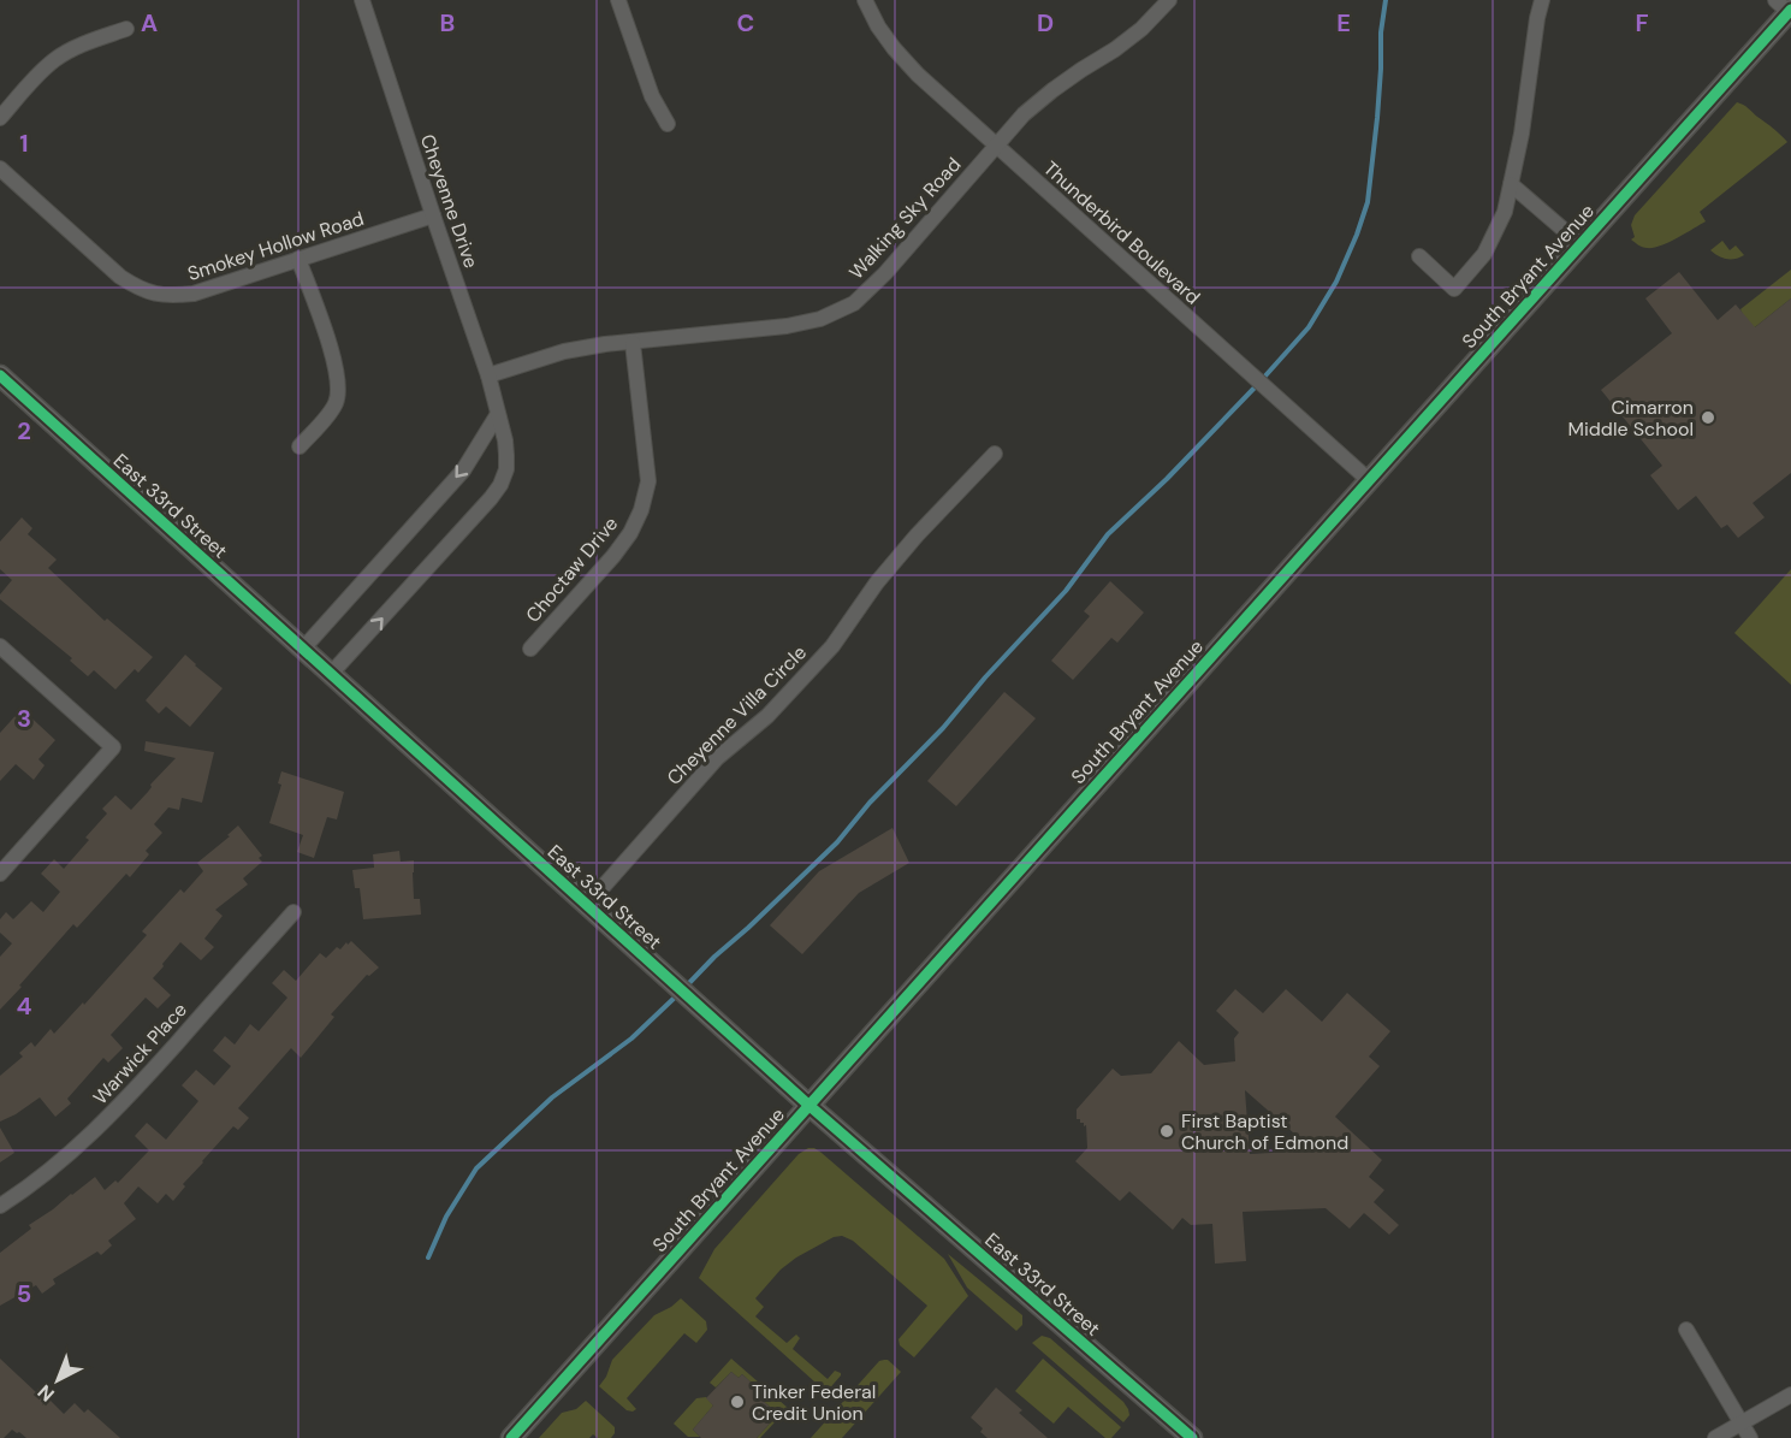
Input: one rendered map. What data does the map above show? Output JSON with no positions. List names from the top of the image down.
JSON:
{
  "streets": {
    "street": [
      "Cheyenne Drive",
      "Walking Sky Road",
      "Thunderbird Boulevard",
      "Smokey Hollow Road",
      "South Bryant Avenue",
      "East 33rd Street",
      "Choctaw Drive",
      "Cheyenne Villa Circle",
      "Warwick Place"
    ]
  },
  "crossings": [
    ["Cheyenne Drive", "Walking Sky Road"],
    ["Cheyenne Drive", "Smokey Hollow Road"],
    ["Cheyenne Drive", "East 33rd Street"],
    ["Walking Sky Road", "Thunderbird Boulevard"],
    ["Walking Sky Road", "Choctaw Drive"],
    ["Thunderbird Boulevard", "South Bryant Avenue"],
    ["South Bryant Avenue", "East 33rd Street"],
    ["East 33rd Street", "Cheyenne Villa Circle"]
  ],
  "places": ["Cimarron Middle School", "First Baptist Church of Edmond", "Tinker Federal Credit Union"],
  "north": "bottom left",
  "grid": {
    "columns": [
      "A",
      "B",
      "C",
      "D",
      "E",
      "F"
    ],
    "rows": [
      "1",
      "2",
      "3",
      "4",
      "5"
    ]
  }
}
